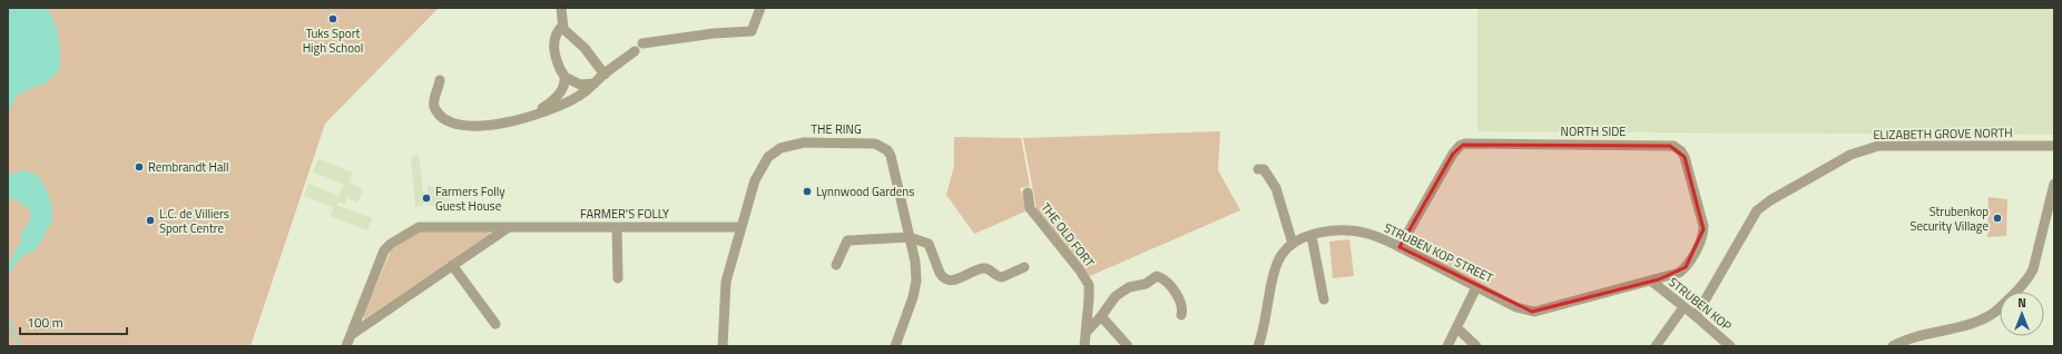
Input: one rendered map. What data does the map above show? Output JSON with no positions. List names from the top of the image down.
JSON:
{
  "streets": {
    "street": [
      "THE RING",
      "NORTH SIDE",
      "ELIZABETH GROVE NORTH",
      "FARMER'S FOLLY",
      "THE OLD FORT",
      "STRUBEN KOP STREET",
      "STRUBEN KOP"
    ]
  },
  "crossings": [
    ["THE RING", "FARMER'S FOLLY"],
    ["NORTH SIDE", "STRUBEN KOP STREET"],
    ["NORTH SIDE", "STRUBEN KOP"],
    ["ELIZABETH GROVE NORTH", "STRUBEN KOP"],
    ["STRUBEN KOP STREET", "STRUBEN KOP"]
  ],
  "places": [
    "Tuks Sport High School",
    "Rembrandt Hall",
    "Lynnwood Gardens",
    "Farmers Folly Guest House",
    "Strubenkop Security Village",
    "L.C. de Villiers Sport Centre"
  ],
  "scale_bar": "100 m",
  "north": "top"
}
